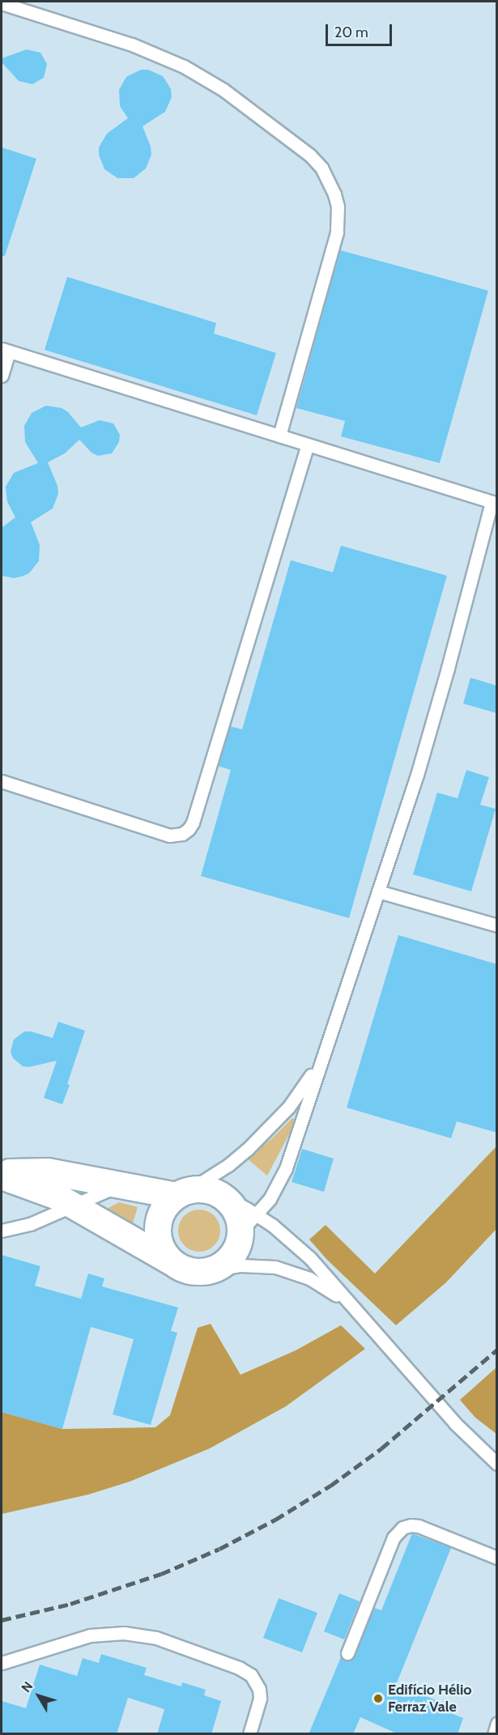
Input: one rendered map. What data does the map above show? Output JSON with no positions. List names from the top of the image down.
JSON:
{
  "places": ["Edifício Hélio Ferraz Vale"],
  "scale_bar": "20 m",
  "north": "top left"
}
